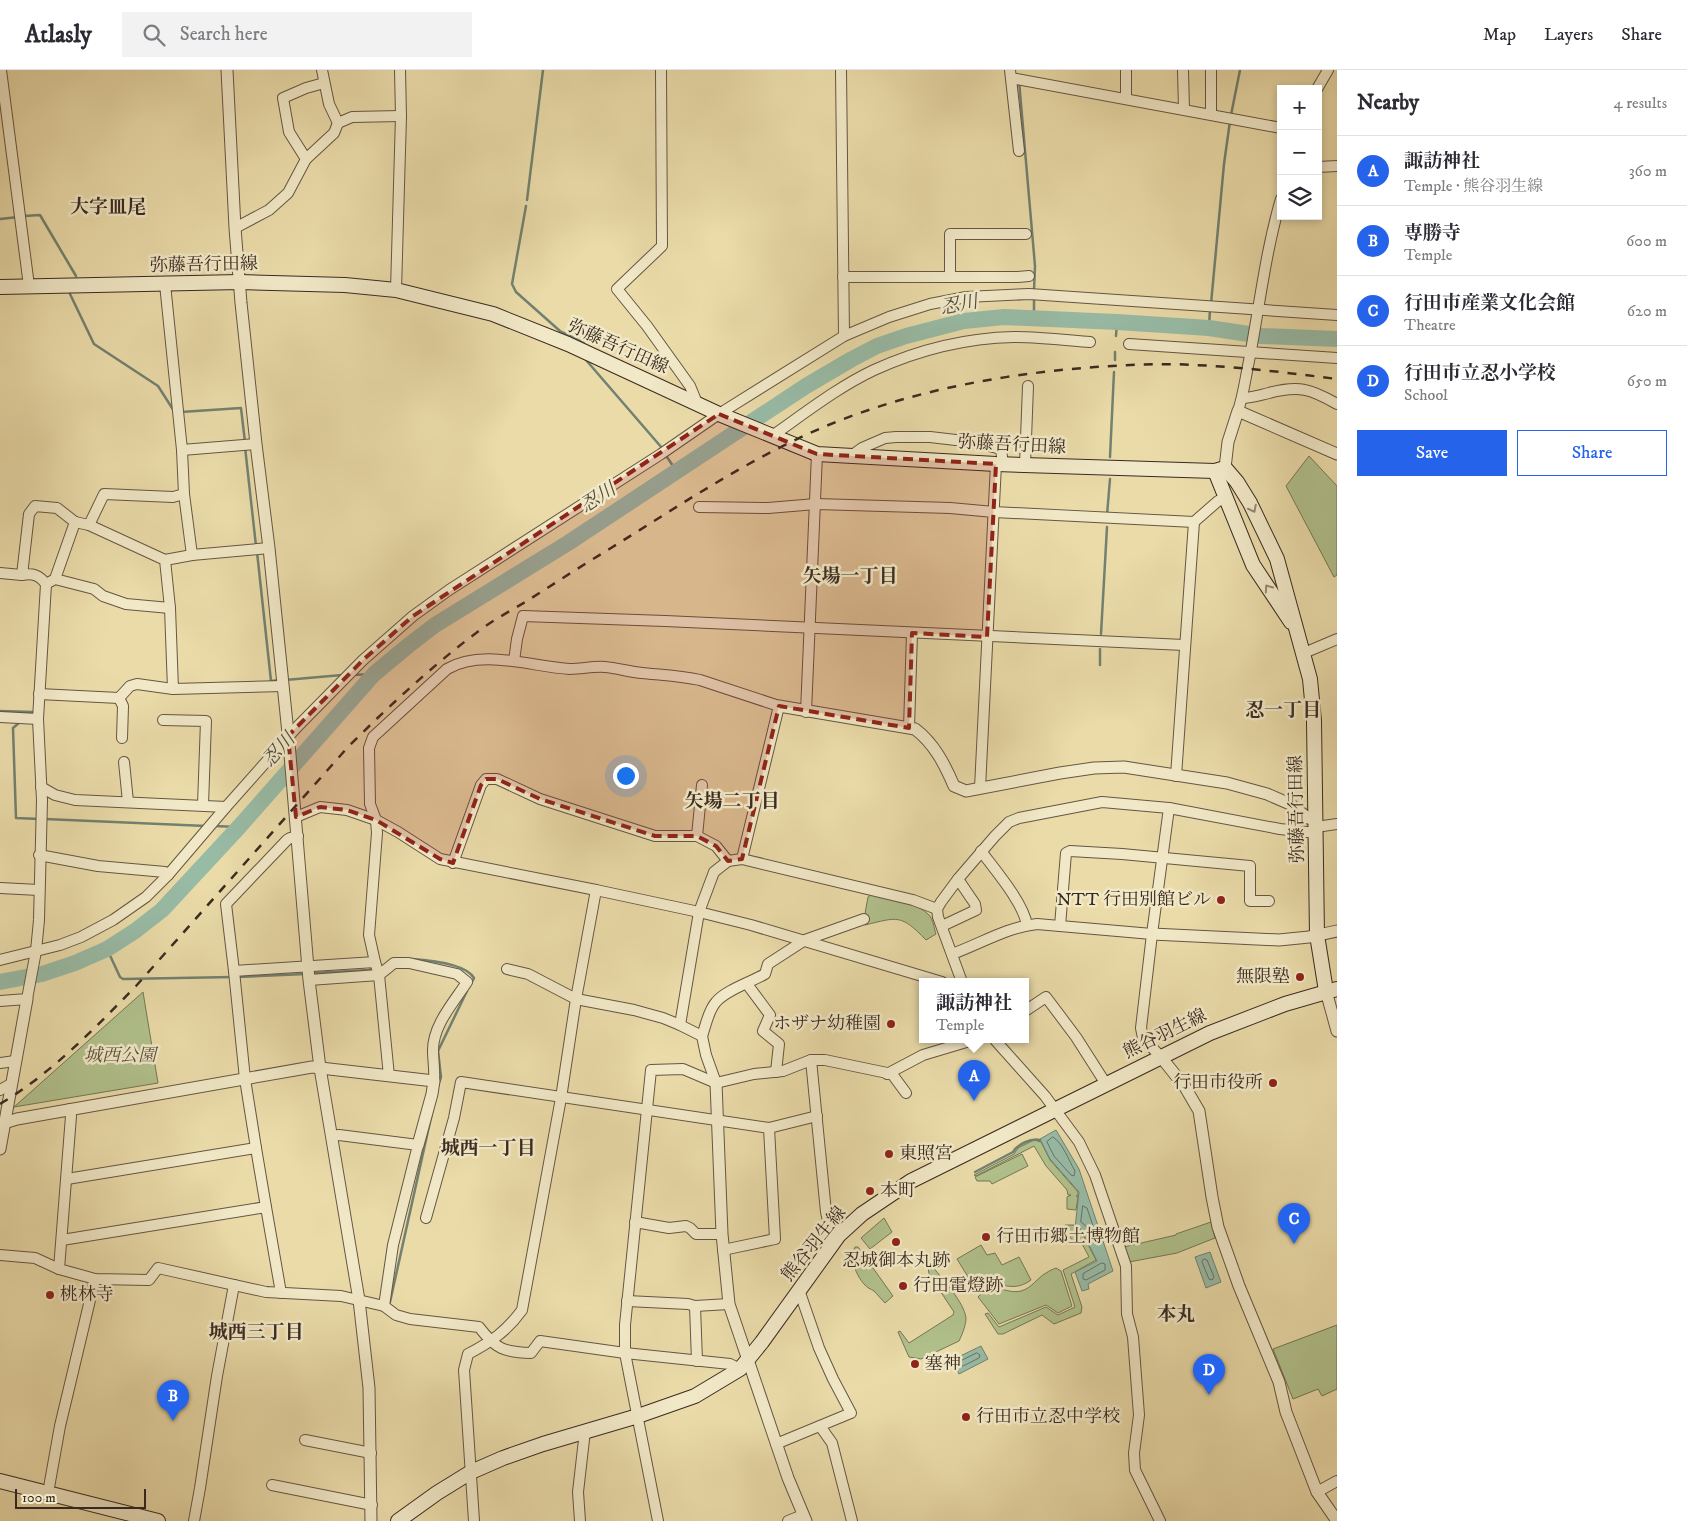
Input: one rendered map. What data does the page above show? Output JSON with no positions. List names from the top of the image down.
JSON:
{
  "streets": {
    "main road": ["弥藤吾行田線", "熊谷羽生線"]
  },
  "crossings": [
    ["弥藤吾行田線", "熊谷羽生線"]
  ],
  "districts": [
    "大字皿尾",
    "矢場一丁目",
    "忍一丁目",
    "矢場二丁目",
    "城西一丁目",
    "本丸",
    "城西三丁目"
  ],
  "water": ["忍川"],
  "parks": ["城西公園"],
  "places": [
    "NTT 行田別館ビル",
    "無限塾",
    "ホザナ幼稚園",
    "行田市役所",
    "東照宮",
    "本町",
    "行田市郷土博物館",
    "忍城御本丸跡",
    "行田電燈跡",
    "桃林寺",
    "塞神",
    "行田市立忍中学校"
  ],
  "scale_bar": "100 m",
  "page": {
    "header": "Atlasly",
    "search": "Search here",
    "nav": ["Map", "Layers", "Share"],
    "heading": ["Nearby", "4 results"],
    "map_buttons": ["+", "−"],
    "list": [
      {
        "mark": "A",
        "name": "諏訪神社",
        "note": "Temple · 熊谷羽生線",
        "value": "360 m"
      },
      {
        "mark": "B",
        "name": "専勝寺",
        "note": "Temple",
        "value": "600 m"
      },
      {
        "mark": "C",
        "name": "行田市産業文化会館",
        "note": "Theatre",
        "value": "620 m"
      },
      {
        "mark": "D",
        "name": "行田市立忍小学校",
        "note": "School",
        "value": "650 m"
      }
    ],
    "buttons": ["Save", "Share"],
    "popup": ["諏訪神社", "Temple"],
    "pins": [
      "A",
      "C",
      "D",
      "B"
    ],
    "scale": "100 m"
  }
}
